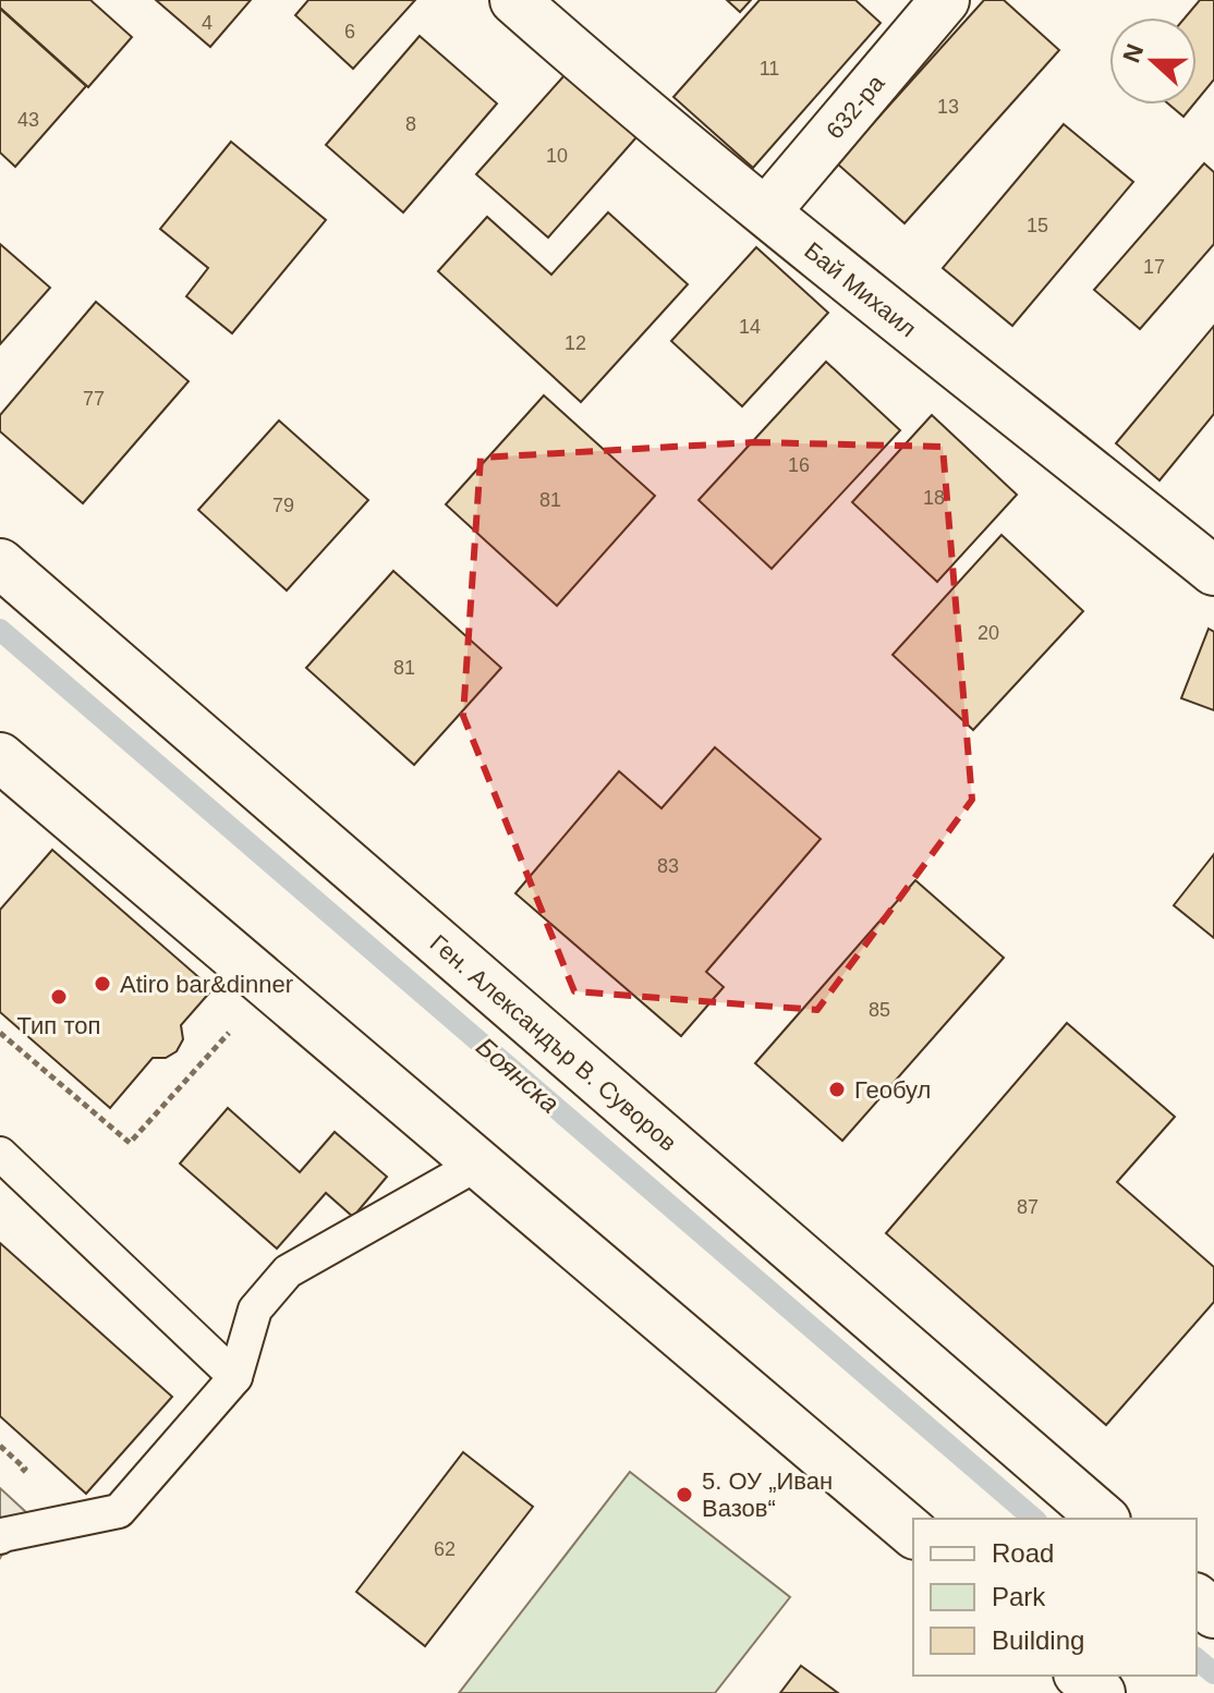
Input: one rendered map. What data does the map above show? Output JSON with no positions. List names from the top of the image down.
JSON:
{
  "streets": {
    "street": ["632-ра", "Бай Михаил", "Ген. Александър В. Суворов"]
  },
  "crossings": [
    ["632-ра", "Бай Михаил"]
  ],
  "water": ["Боянска"],
  "places": [
    "Atiro bar&dinner",
    "Тип топ",
    "Геобул",
    "5. ОУ „Иван Вазов“"
  ],
  "house_numbers": [
    "4",
    "6",
    "11",
    "13",
    "43",
    "8",
    "10",
    "15",
    "17",
    "14",
    "12",
    "77",
    "16",
    "18",
    "81",
    "79",
    "20",
    "81",
    "83",
    "85",
    "87",
    "62"
  ],
  "legend": ["Road", "Park", "Building"],
  "north": "left"
}
